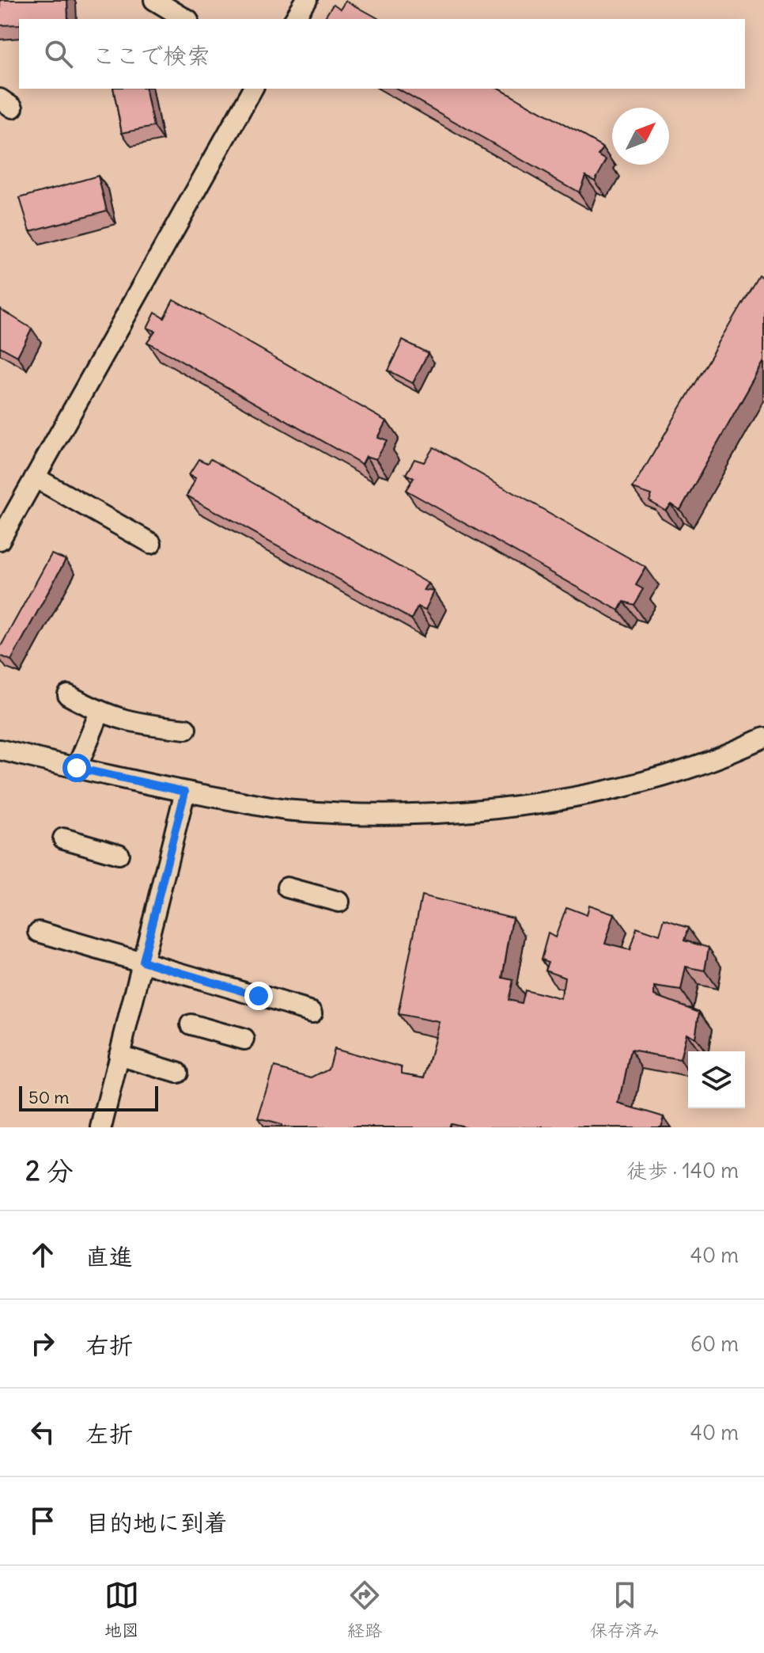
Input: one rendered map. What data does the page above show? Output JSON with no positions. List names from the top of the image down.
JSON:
{
  "scale_bar": "50 m",
  "north": "top right",
  "page": {
    "search": "ここで検索",
    "scale": "50 m",
    "heading": ["2 分", "徒歩 · 140 m"],
    "list": [
      ["直進", "40 m"],
      ["右折", "60 m"],
      ["左折", "40 m"],
      "目的地に到着"
    ],
    "nav": ["地図", "経路", "保存済み"]
  }
}
